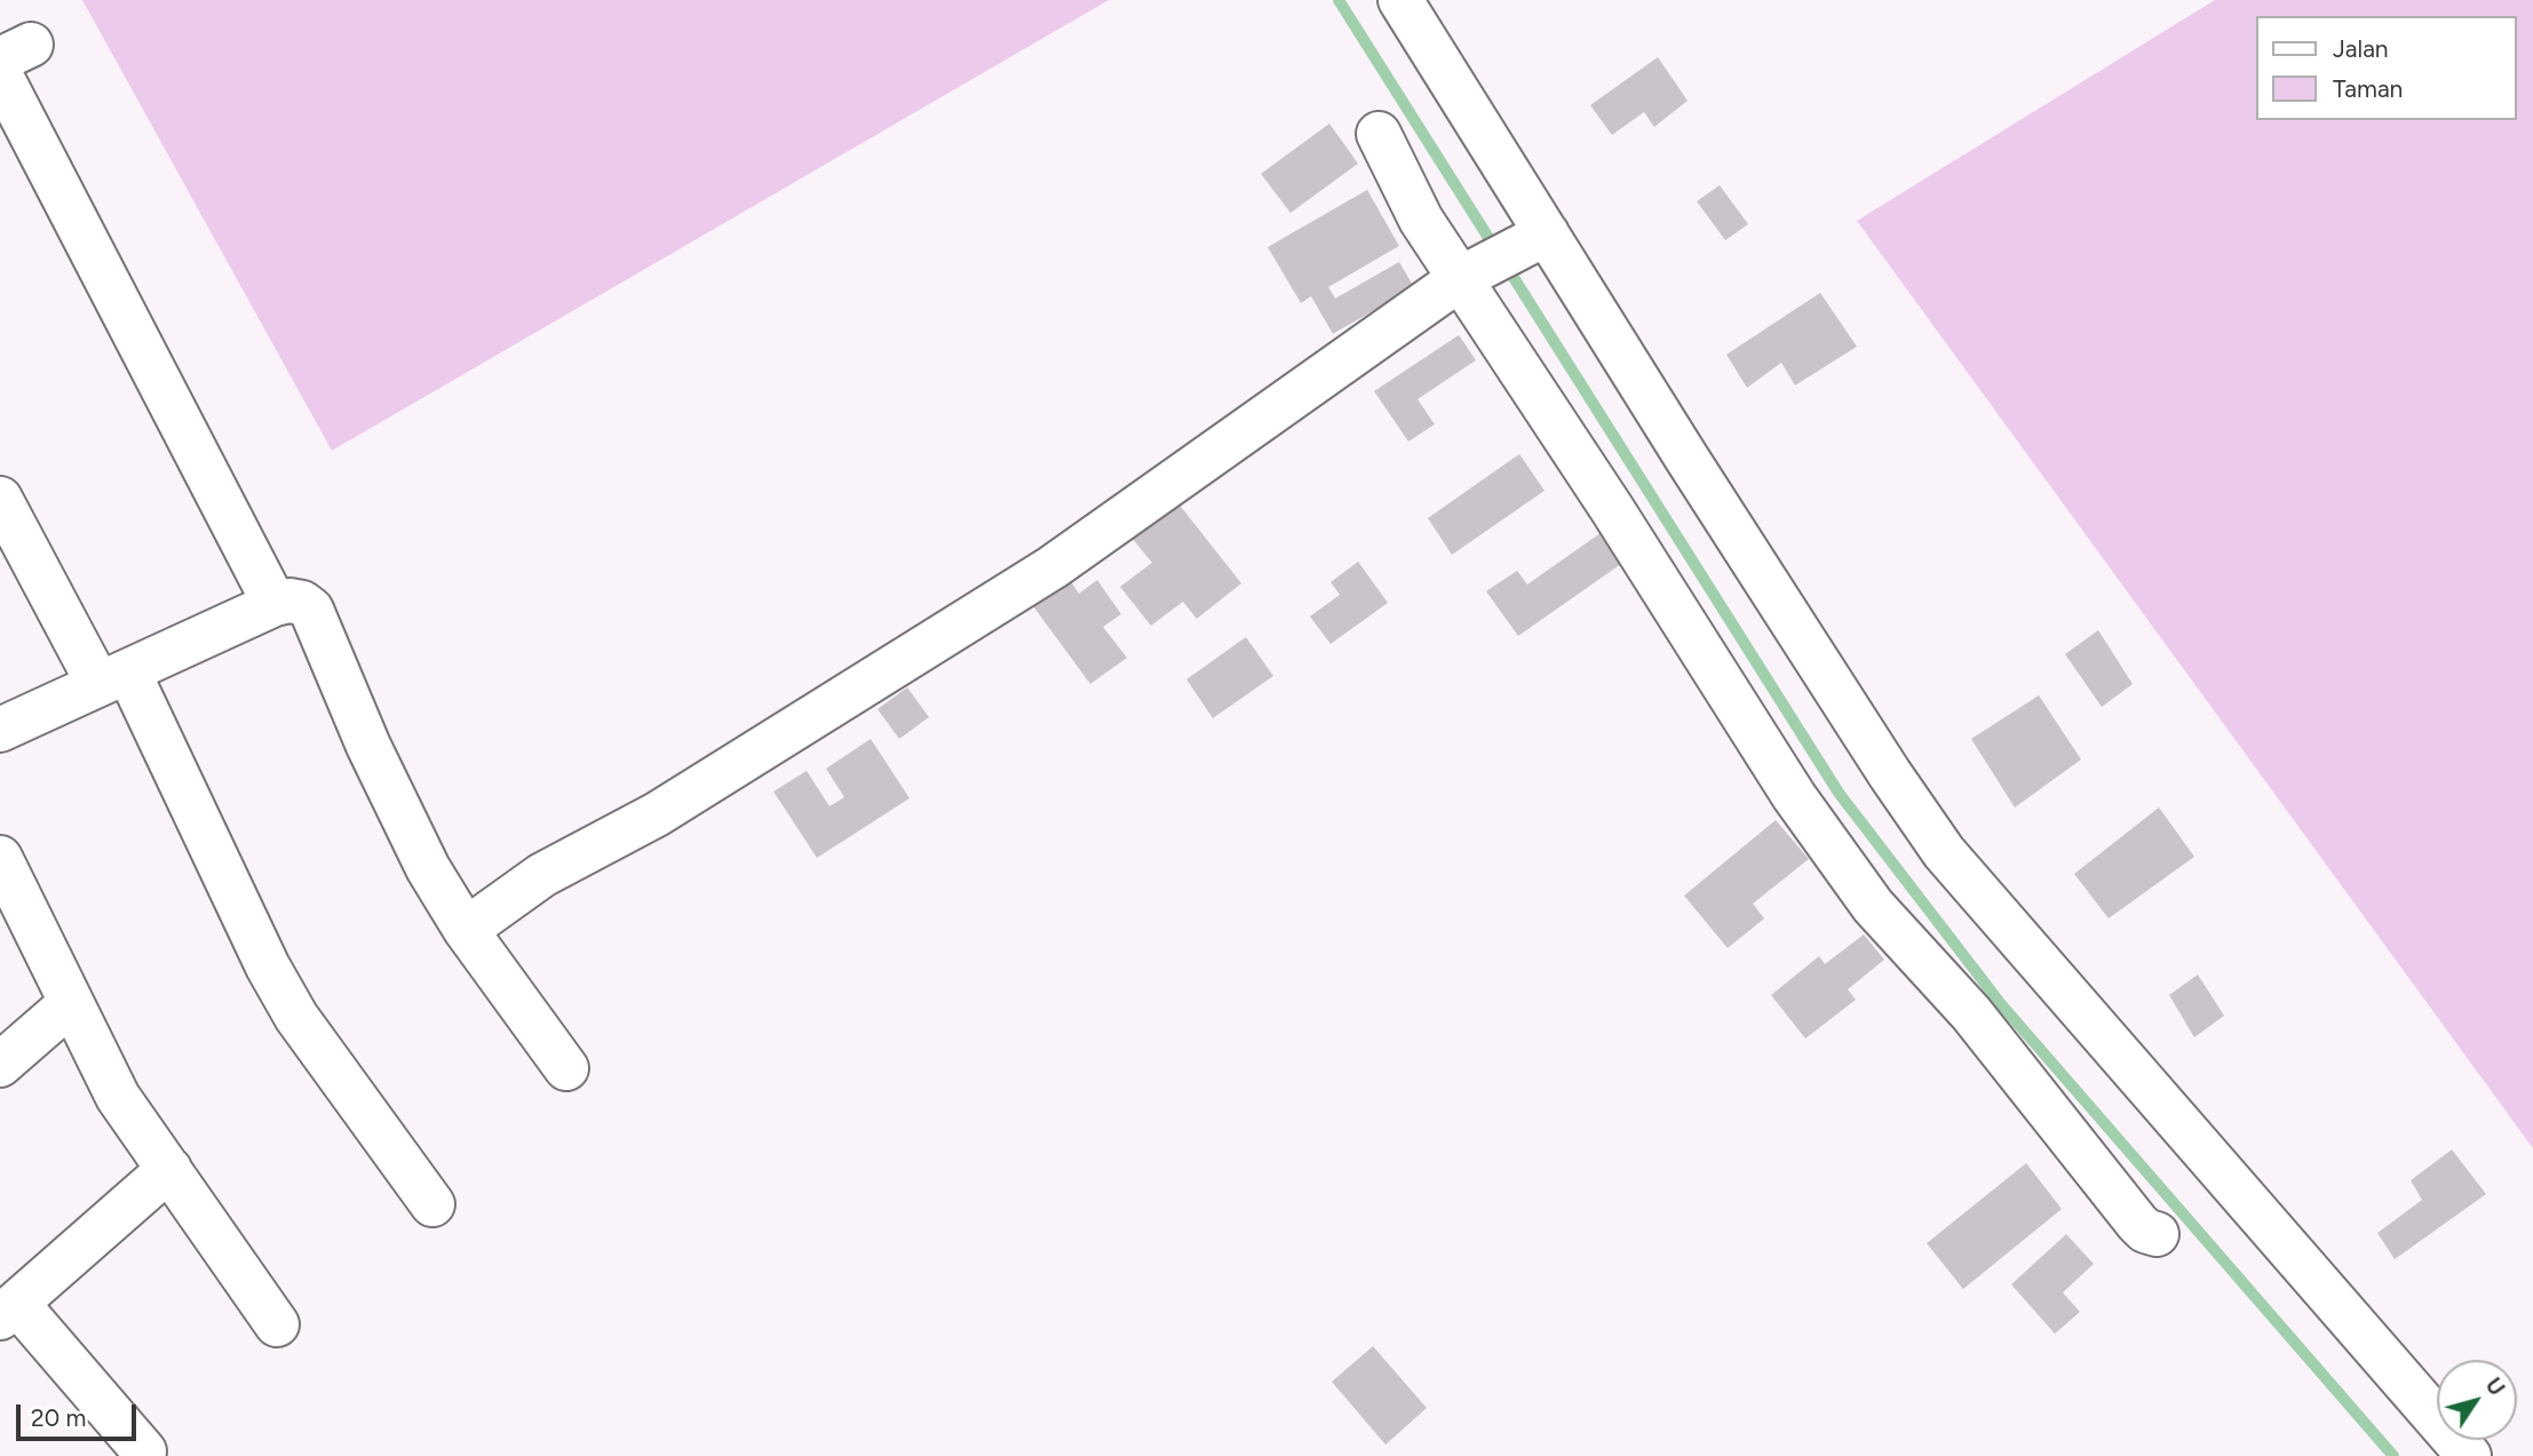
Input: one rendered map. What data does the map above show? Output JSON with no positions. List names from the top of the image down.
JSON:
{
  "legend": ["Jalan", "Taman"],
  "scale_bar": "20 m",
  "north": "top right"
}
